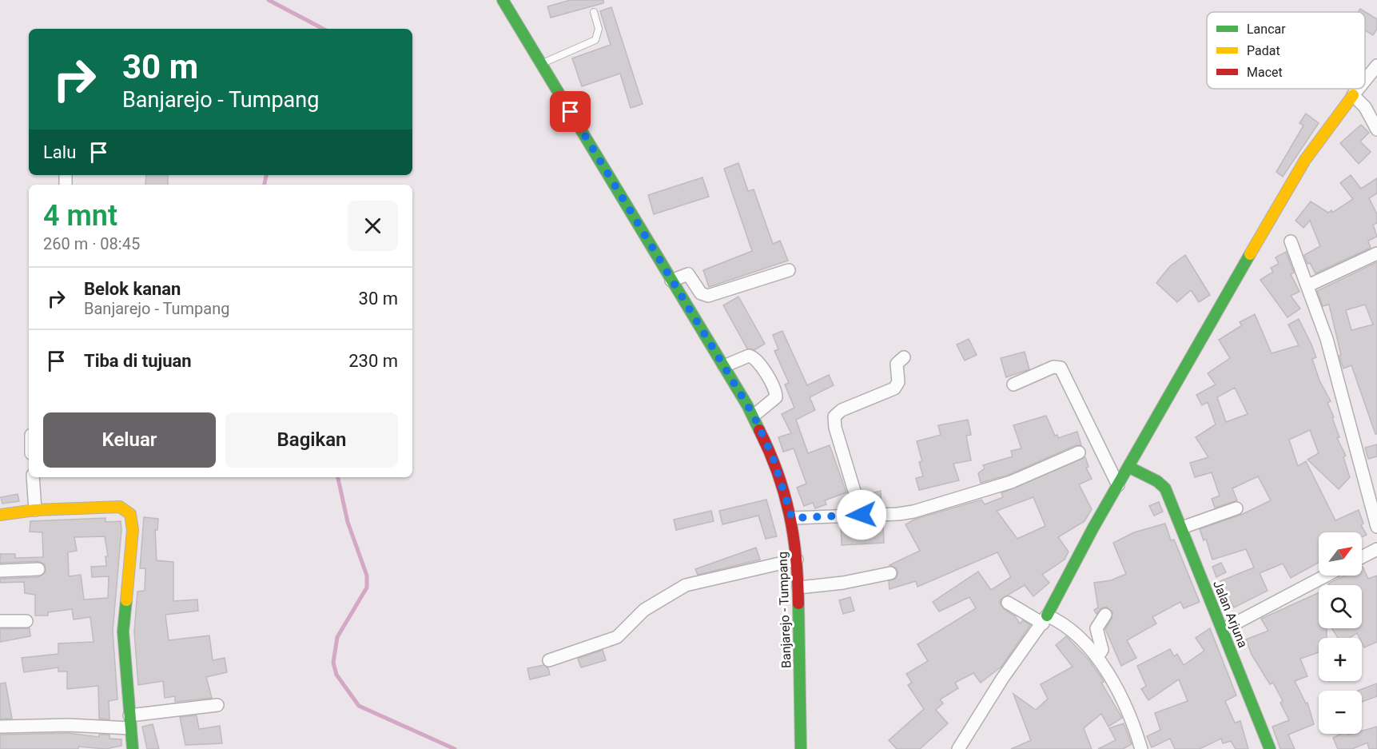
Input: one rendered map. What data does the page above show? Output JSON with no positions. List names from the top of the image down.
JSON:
{
  "streets": {
    "street": ["Banjarejo - Tumpang", "Jalan Arjuna"]
  },
  "legend": ["Lancar", "Padat", "Macet"],
  "north": "top right",
  "page": {
    "turn": ["30 m", "Banjarejo - Tumpang"],
    "then": "Lalu",
    "heading": ["4 mnt", "260 m · 08:45"],
    "list": [
      {
        "name": "Belok kanan",
        "note": "Banjarejo - Tumpang",
        "value": "30 m"
      },
      {
        "name": "Tiba di tujuan",
        "value": "230 m"
      }
    ],
    "buttons": ["Keluar", "Bagikan"],
    "map_buttons": ["+", "−"]
  }
}
